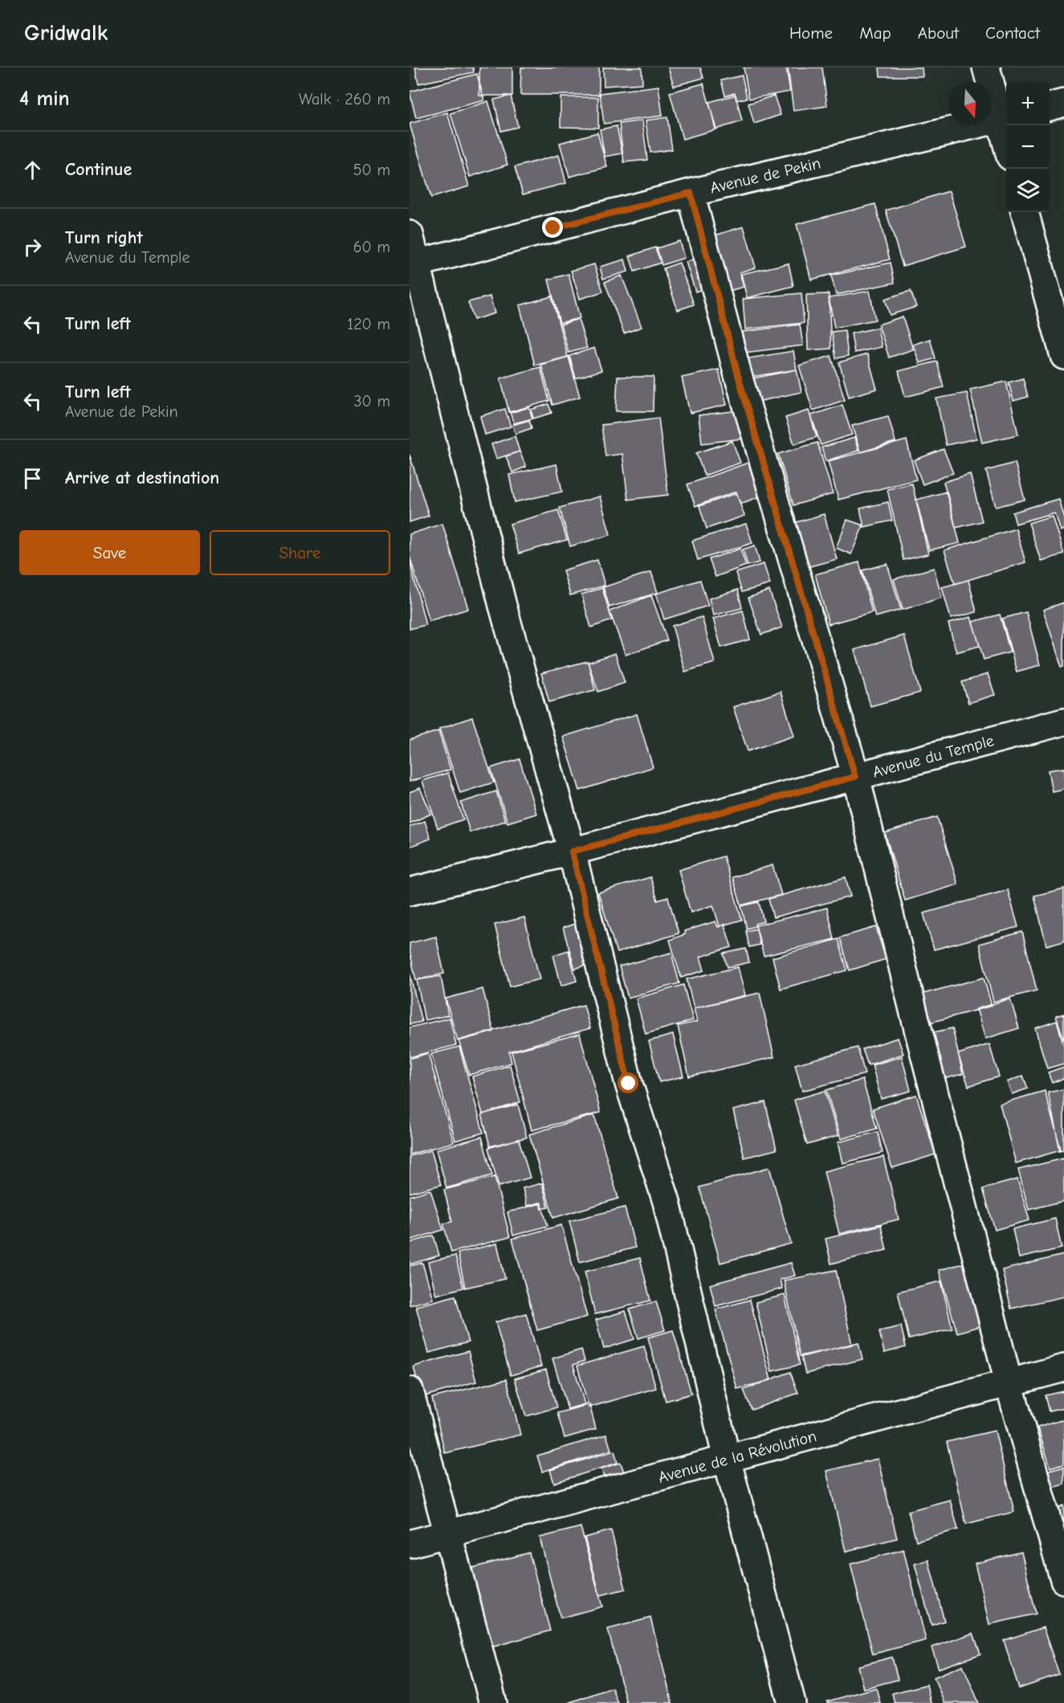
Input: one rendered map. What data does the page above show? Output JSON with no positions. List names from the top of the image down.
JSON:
{
  "streets": {
    "street": ["Avenue de Pekin", "Avenue du Temple", "Avenue de la Révolution"]
  },
  "north": "bottom",
  "page": {
    "header": "Gridwalk",
    "nav": [
      "Home",
      "Map",
      "About",
      "Contact"
    ],
    "heading": ["4 min", "Walk · 260 m"],
    "map_buttons": ["+", "−"],
    "list": [
      ["Continue", "50 m"],
      ["Turn right", "Avenue du Temple", "60 m"],
      ["Turn left", "120 m"],
      ["Turn left", "Avenue de Pekin", "30 m"],
      "Arrive at destination"
    ],
    "buttons": ["Save", "Share"]
  }
}
